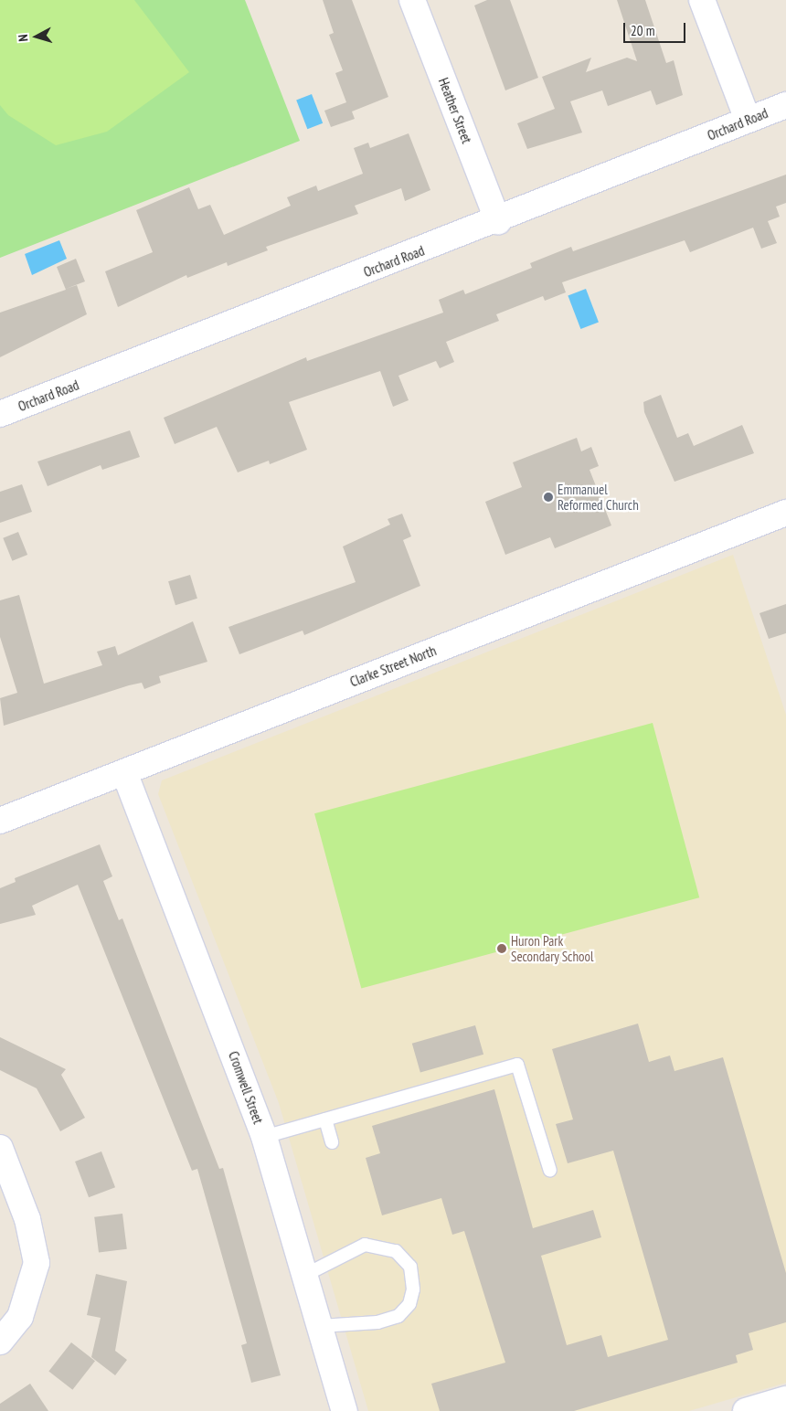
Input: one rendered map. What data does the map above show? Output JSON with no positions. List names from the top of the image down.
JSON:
{
  "streets": {
    "street": [
      "Heather Street",
      "Orchard Road",
      "Clarke Street North",
      "Cromwell Street"
    ]
  },
  "crossings": [
    ["Heather Street", "Orchard Road"],
    ["Clarke Street North", "Cromwell Street"]
  ],
  "places": ["Emmanuel Reformed Church", "Huron Park Secondary School"],
  "scale_bar": "20 m",
  "north": "left"
}
